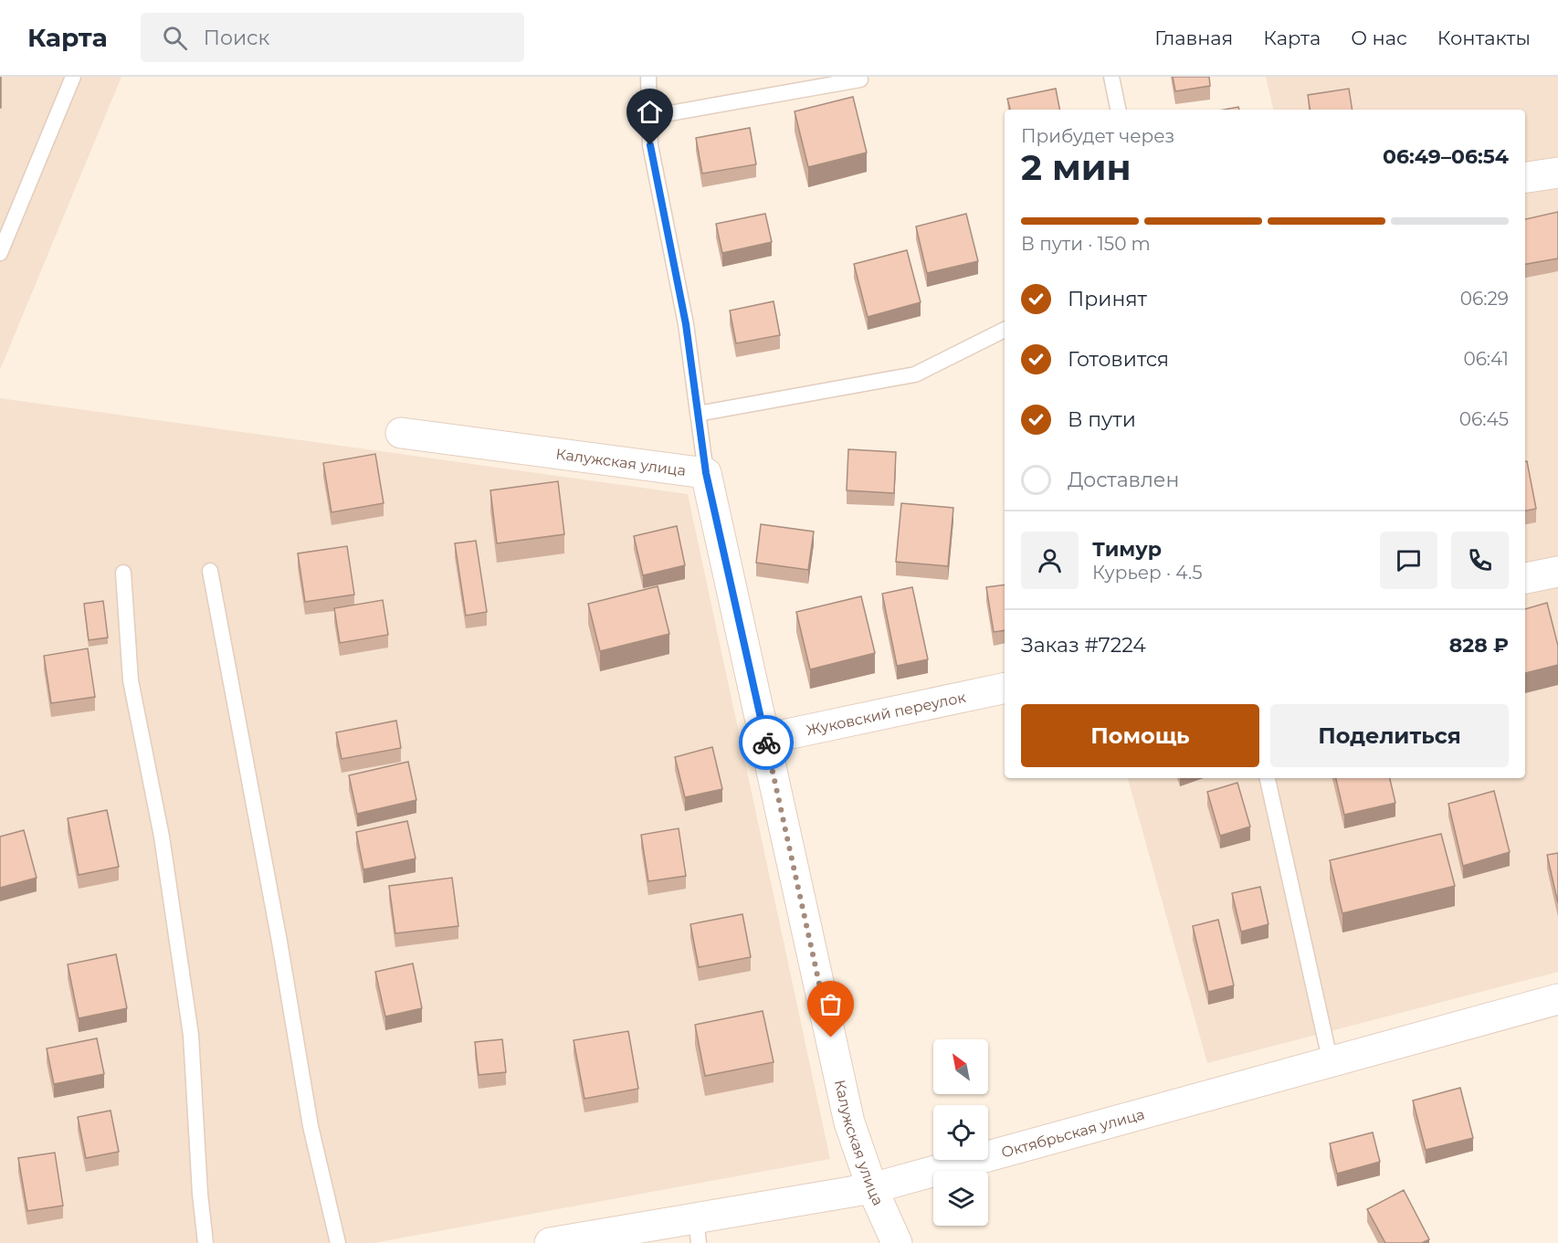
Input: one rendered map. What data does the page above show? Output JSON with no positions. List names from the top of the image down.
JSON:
{
  "streets": {
    "street": ["Калужская улица", "Жуковский переулок", "Октябрьская улица"]
  },
  "crossings": [
    ["Калужская улица", "Жуковский переулок"],
    ["Калужская улица", "Октябрьская улица"]
  ],
  "north": "top left",
  "page": {
    "header": "Карта",
    "search": "Поиск",
    "nav": [
      "Главная",
      "Карта",
      "О нас",
      "Контакты"
    ],
    "heading": ["2 мин", "Прибудет через", "06:49–06:54"],
    "panel": [
      "Тимур",
      "Курьер · 4.5",
      "Заказ #7224",
      "828 ₽"
    ],
    "bar": "В пути · 150 m",
    "list": [
      ["Принят", "06:29"],
      ["Готовится", "06:41"],
      ["В пути", "06:45"],
      "Доставлен"
    ],
    "buttons": ["Помощь", "Поделиться"]
  }
}
